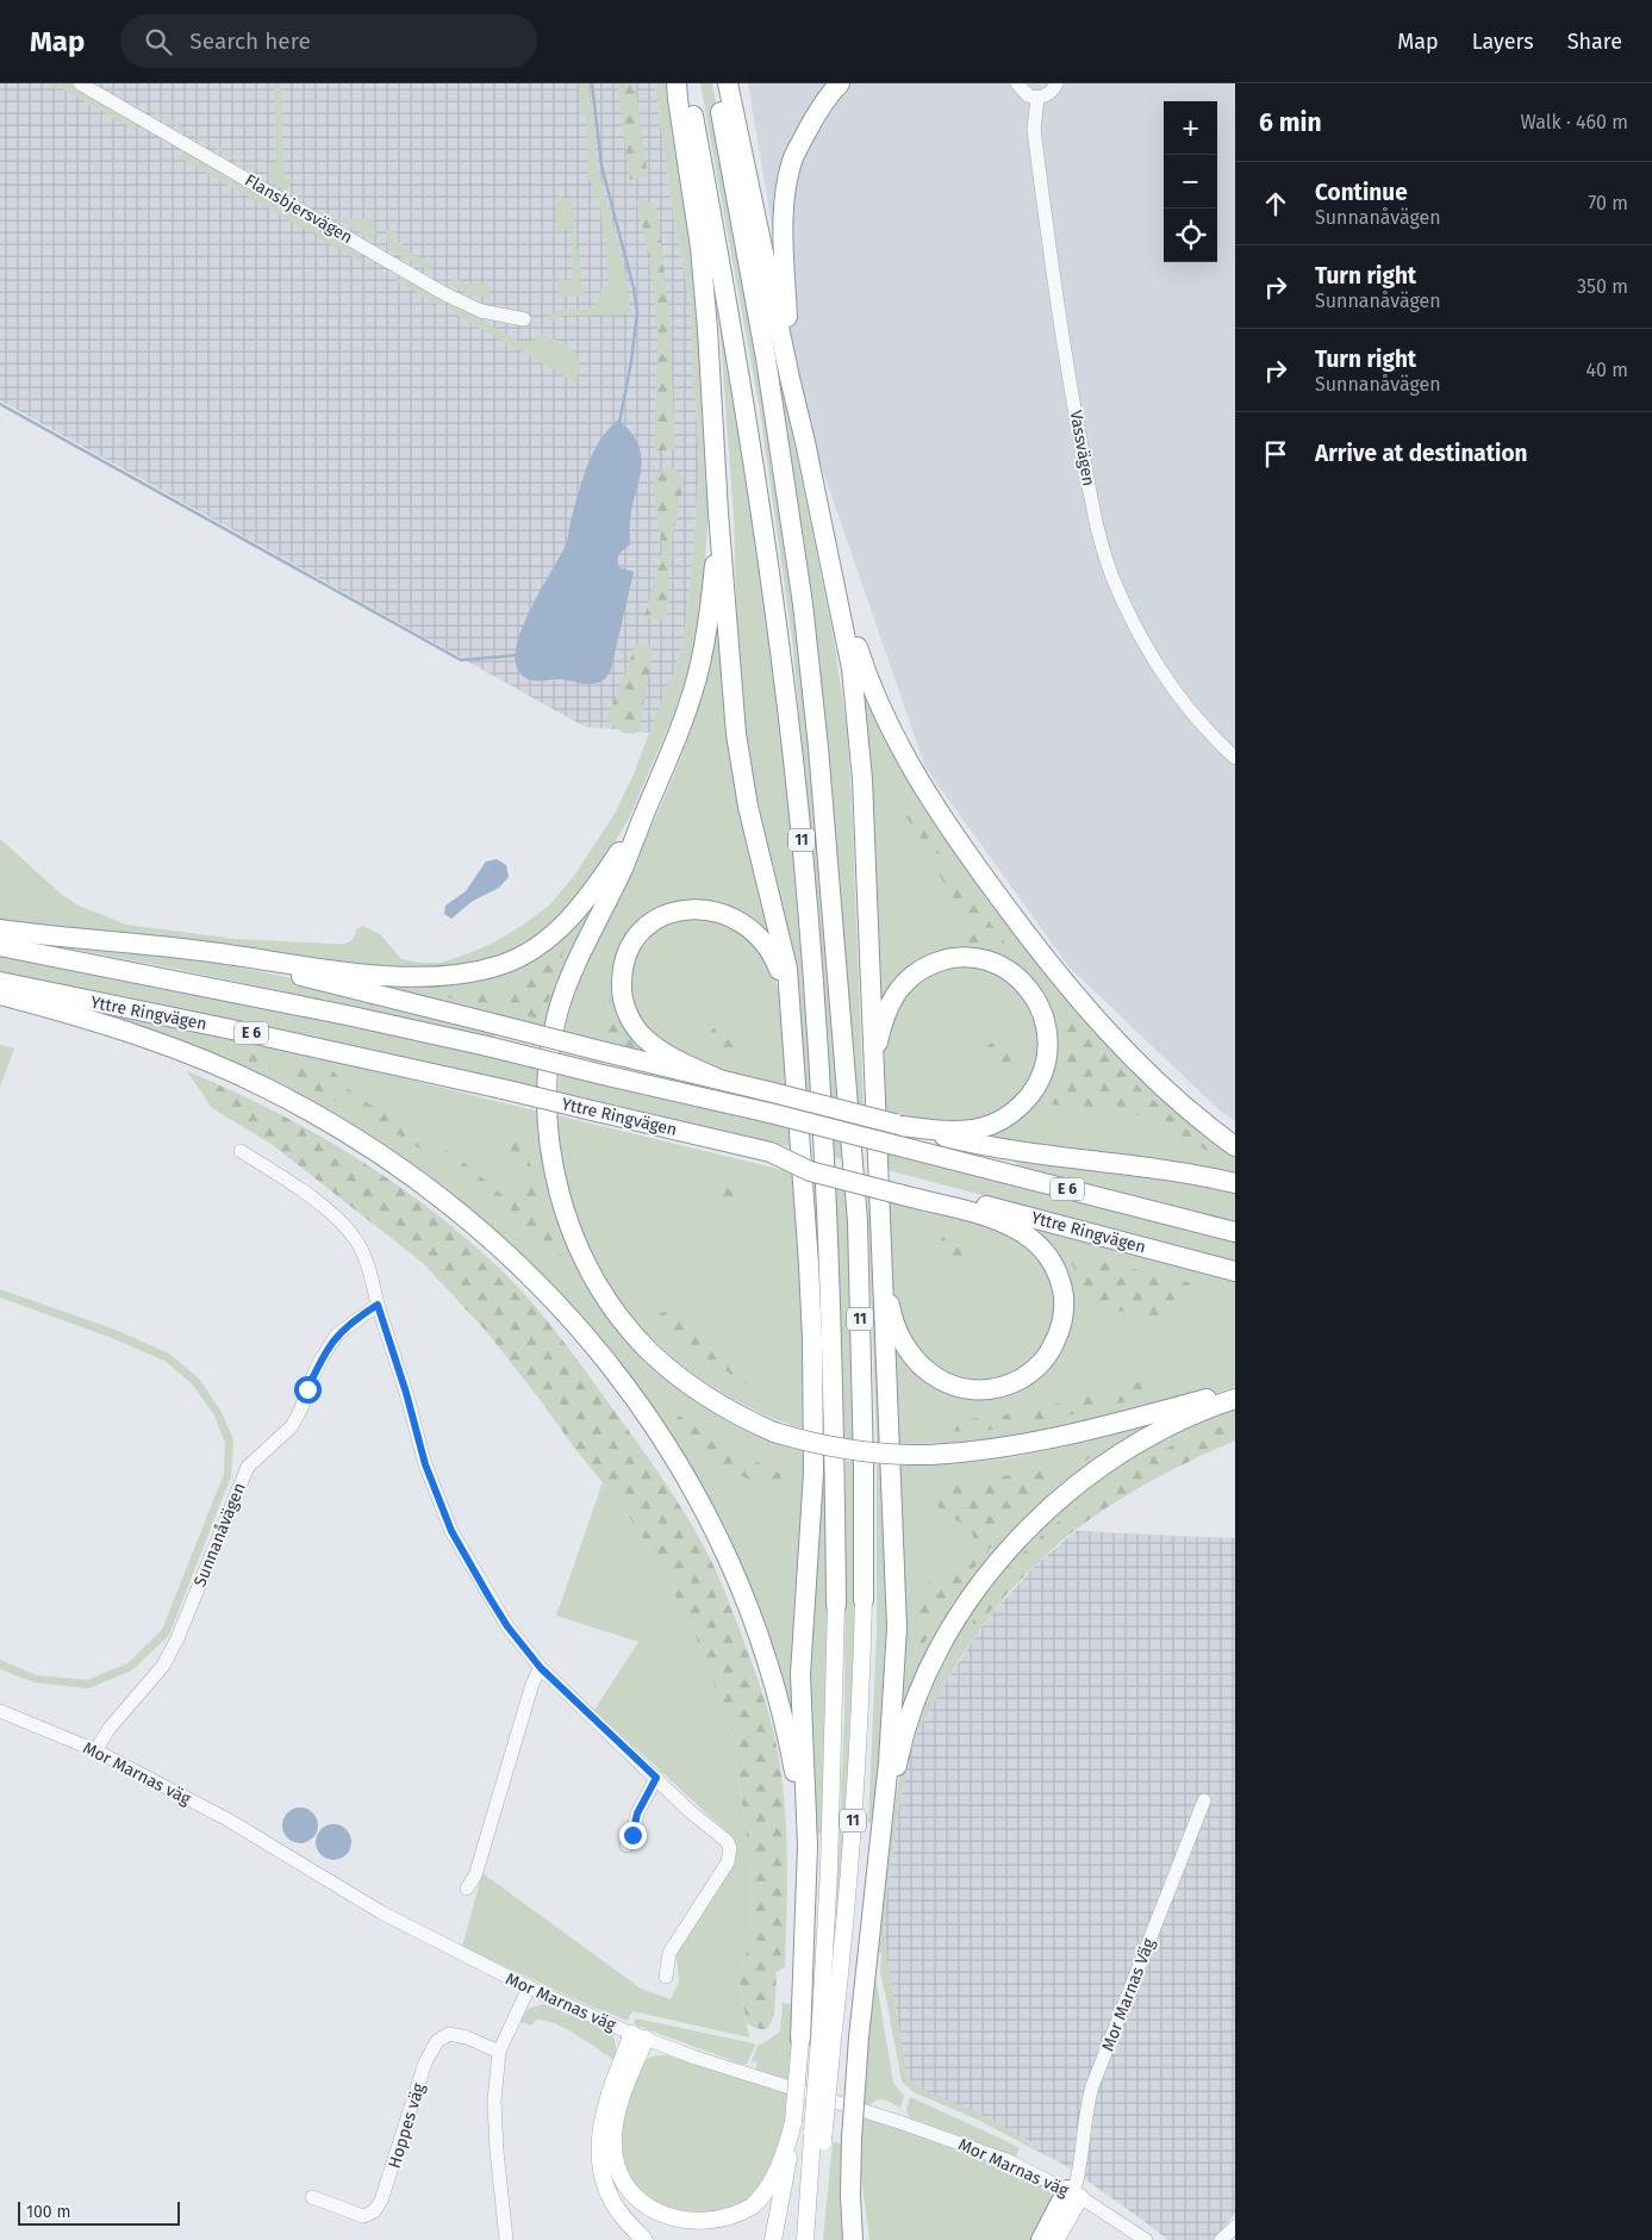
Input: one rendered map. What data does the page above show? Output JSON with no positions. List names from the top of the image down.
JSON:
{
  "streets": {
    "highway": ["11", "Yttre Ringvägen", "E 6"],
    "street": [
      "Flansbjersvägen",
      "Vassvägen",
      "Sunnanåvägen",
      "Mor Marnas väg",
      "Mor Marnas Väg",
      "Hoppes väg"
    ]
  },
  "crossings": [
    ["Sunnanåvägen", "Mor Marnas väg"],
    ["Mor Marnas väg", "Mor Marnas Väg"]
  ],
  "scale_bar": "100 m",
  "page": {
    "header": "Map",
    "search": "Search here",
    "nav": ["Map", "Layers", "Share"],
    "heading": ["6 min", "Walk · 460 m"],
    "map_buttons": ["+", "−"],
    "list": [
      ["Continue", "Sunnanåvägen", "70 m"],
      ["Turn right", "Sunnanåvägen", "350 m"],
      ["Turn right", "Sunnanåvägen", "40 m"],
      "Arrive at destination"
    ],
    "scale": "100 m"
  }
}
